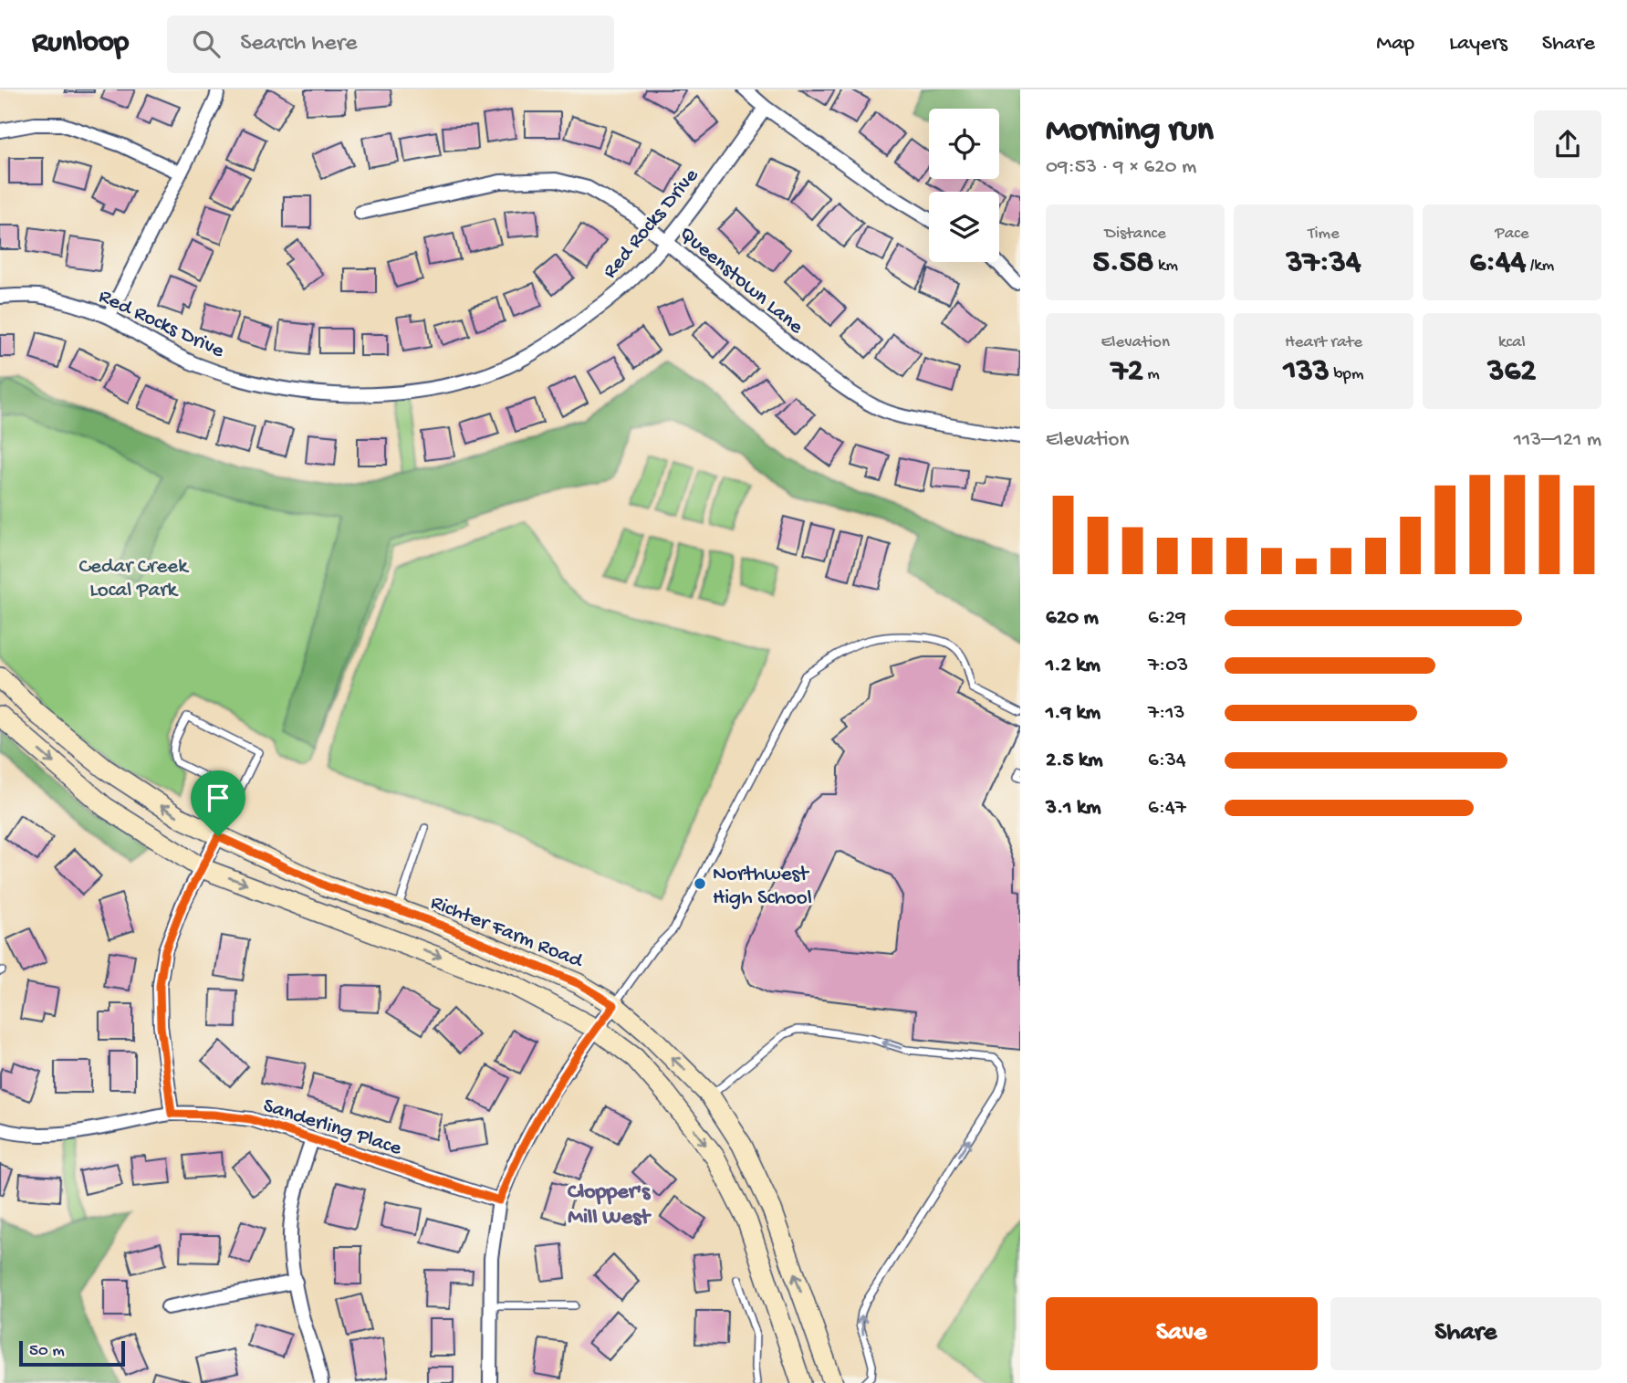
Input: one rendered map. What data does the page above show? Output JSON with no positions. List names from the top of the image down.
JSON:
{
  "streets": {
    "main road": ["Richter Farm Road"],
    "street": ["Red Rocks Drive", "Queenstown Lane", "Sanderling Place"]
  },
  "crossings": [
    ["Red Rocks Drive", "Queenstown Lane"]
  ],
  "districts": ["Clopper's Mill West"],
  "parks": ["Cedar Creek Local Park"],
  "places": ["Northwest High School"],
  "scale_bar": "50 m",
  "page": {
    "header": "Runloop",
    "search": "Search here",
    "nav": ["Map", "Layers", "Share"],
    "heading": ["Morning run", "09:53 · 9 × 620 m"],
    "stats": [
      ["Distance", "5.58 km"],
      ["Time", "37:34"],
      ["Pace", "6:44 /km"],
      ["Elevation", "72 m"],
      ["Heart rate", "133 bpm"],
      ["kcal", "362"]
    ],
    "chart": ["Elevation", "113–121 m"],
    "list": [
      {
        "name": "620 m",
        "note": "6:29"
      },
      {
        "name": "1.2 km",
        "note": "7:03"
      },
      {
        "name": "1.9 km",
        "note": "7:13"
      },
      {
        "name": "2.5 km",
        "note": "6:34"
      },
      {
        "name": "3.1 km",
        "note": "6:47"
      }
    ],
    "buttons": ["Save", "Share"],
    "scale": "50 m"
  }
}
